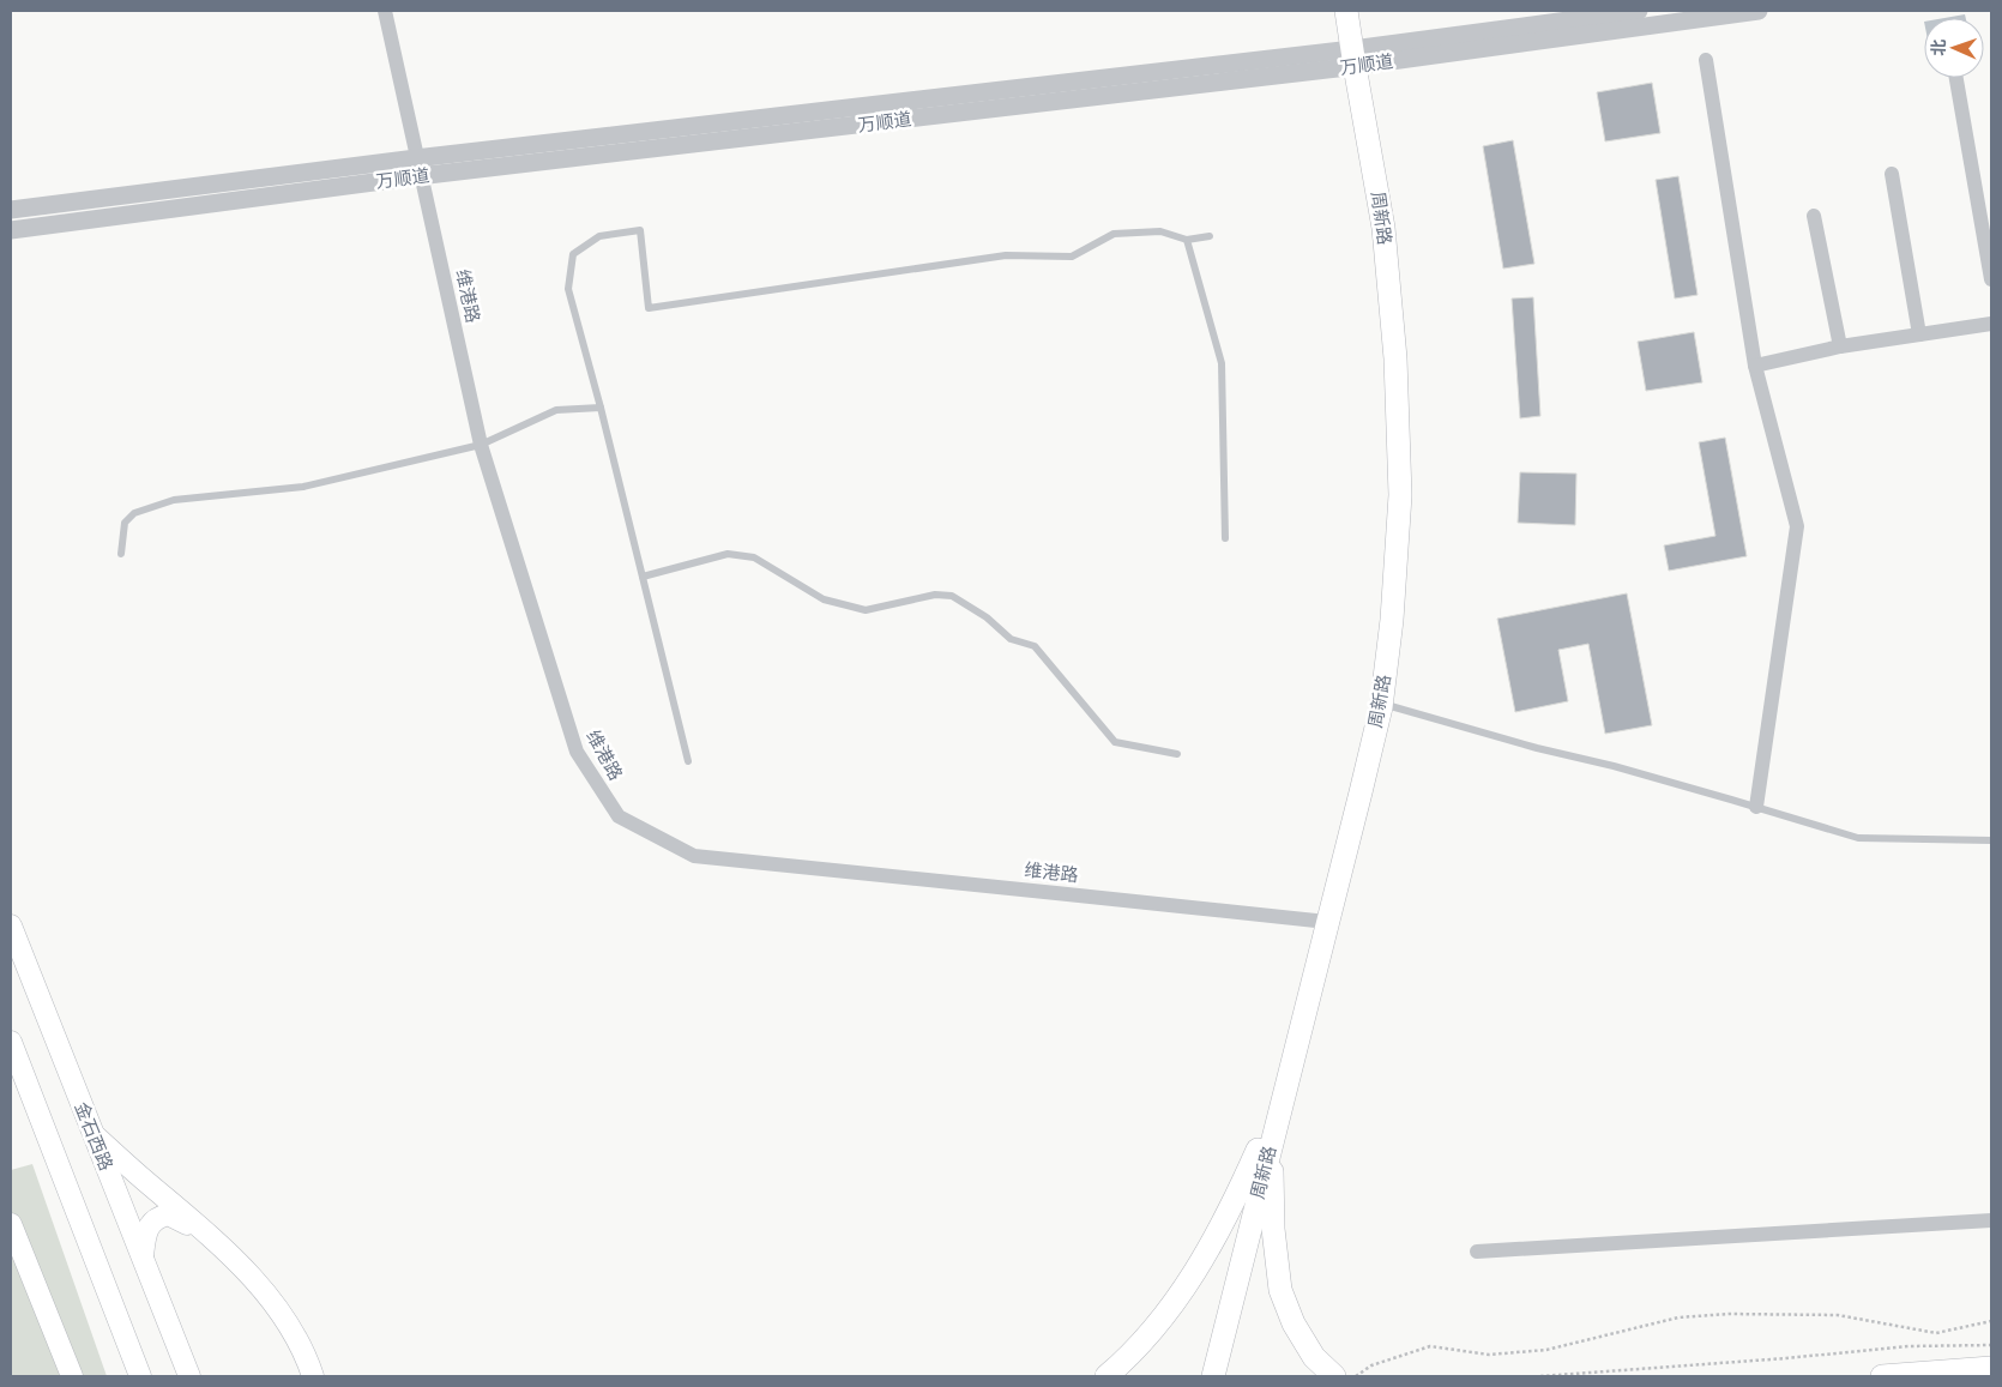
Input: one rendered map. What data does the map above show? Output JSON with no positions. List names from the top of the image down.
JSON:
{
  "streets": {
    "main road": ["周新路", "金石西路"],
    "street": ["万顺道", "维港路"]
  },
  "crossings": [
    ["万顺道", "周新路"],
    ["万顺道", "维港路"],
    ["周新路", "维港路"]
  ],
  "north": "left"
}
